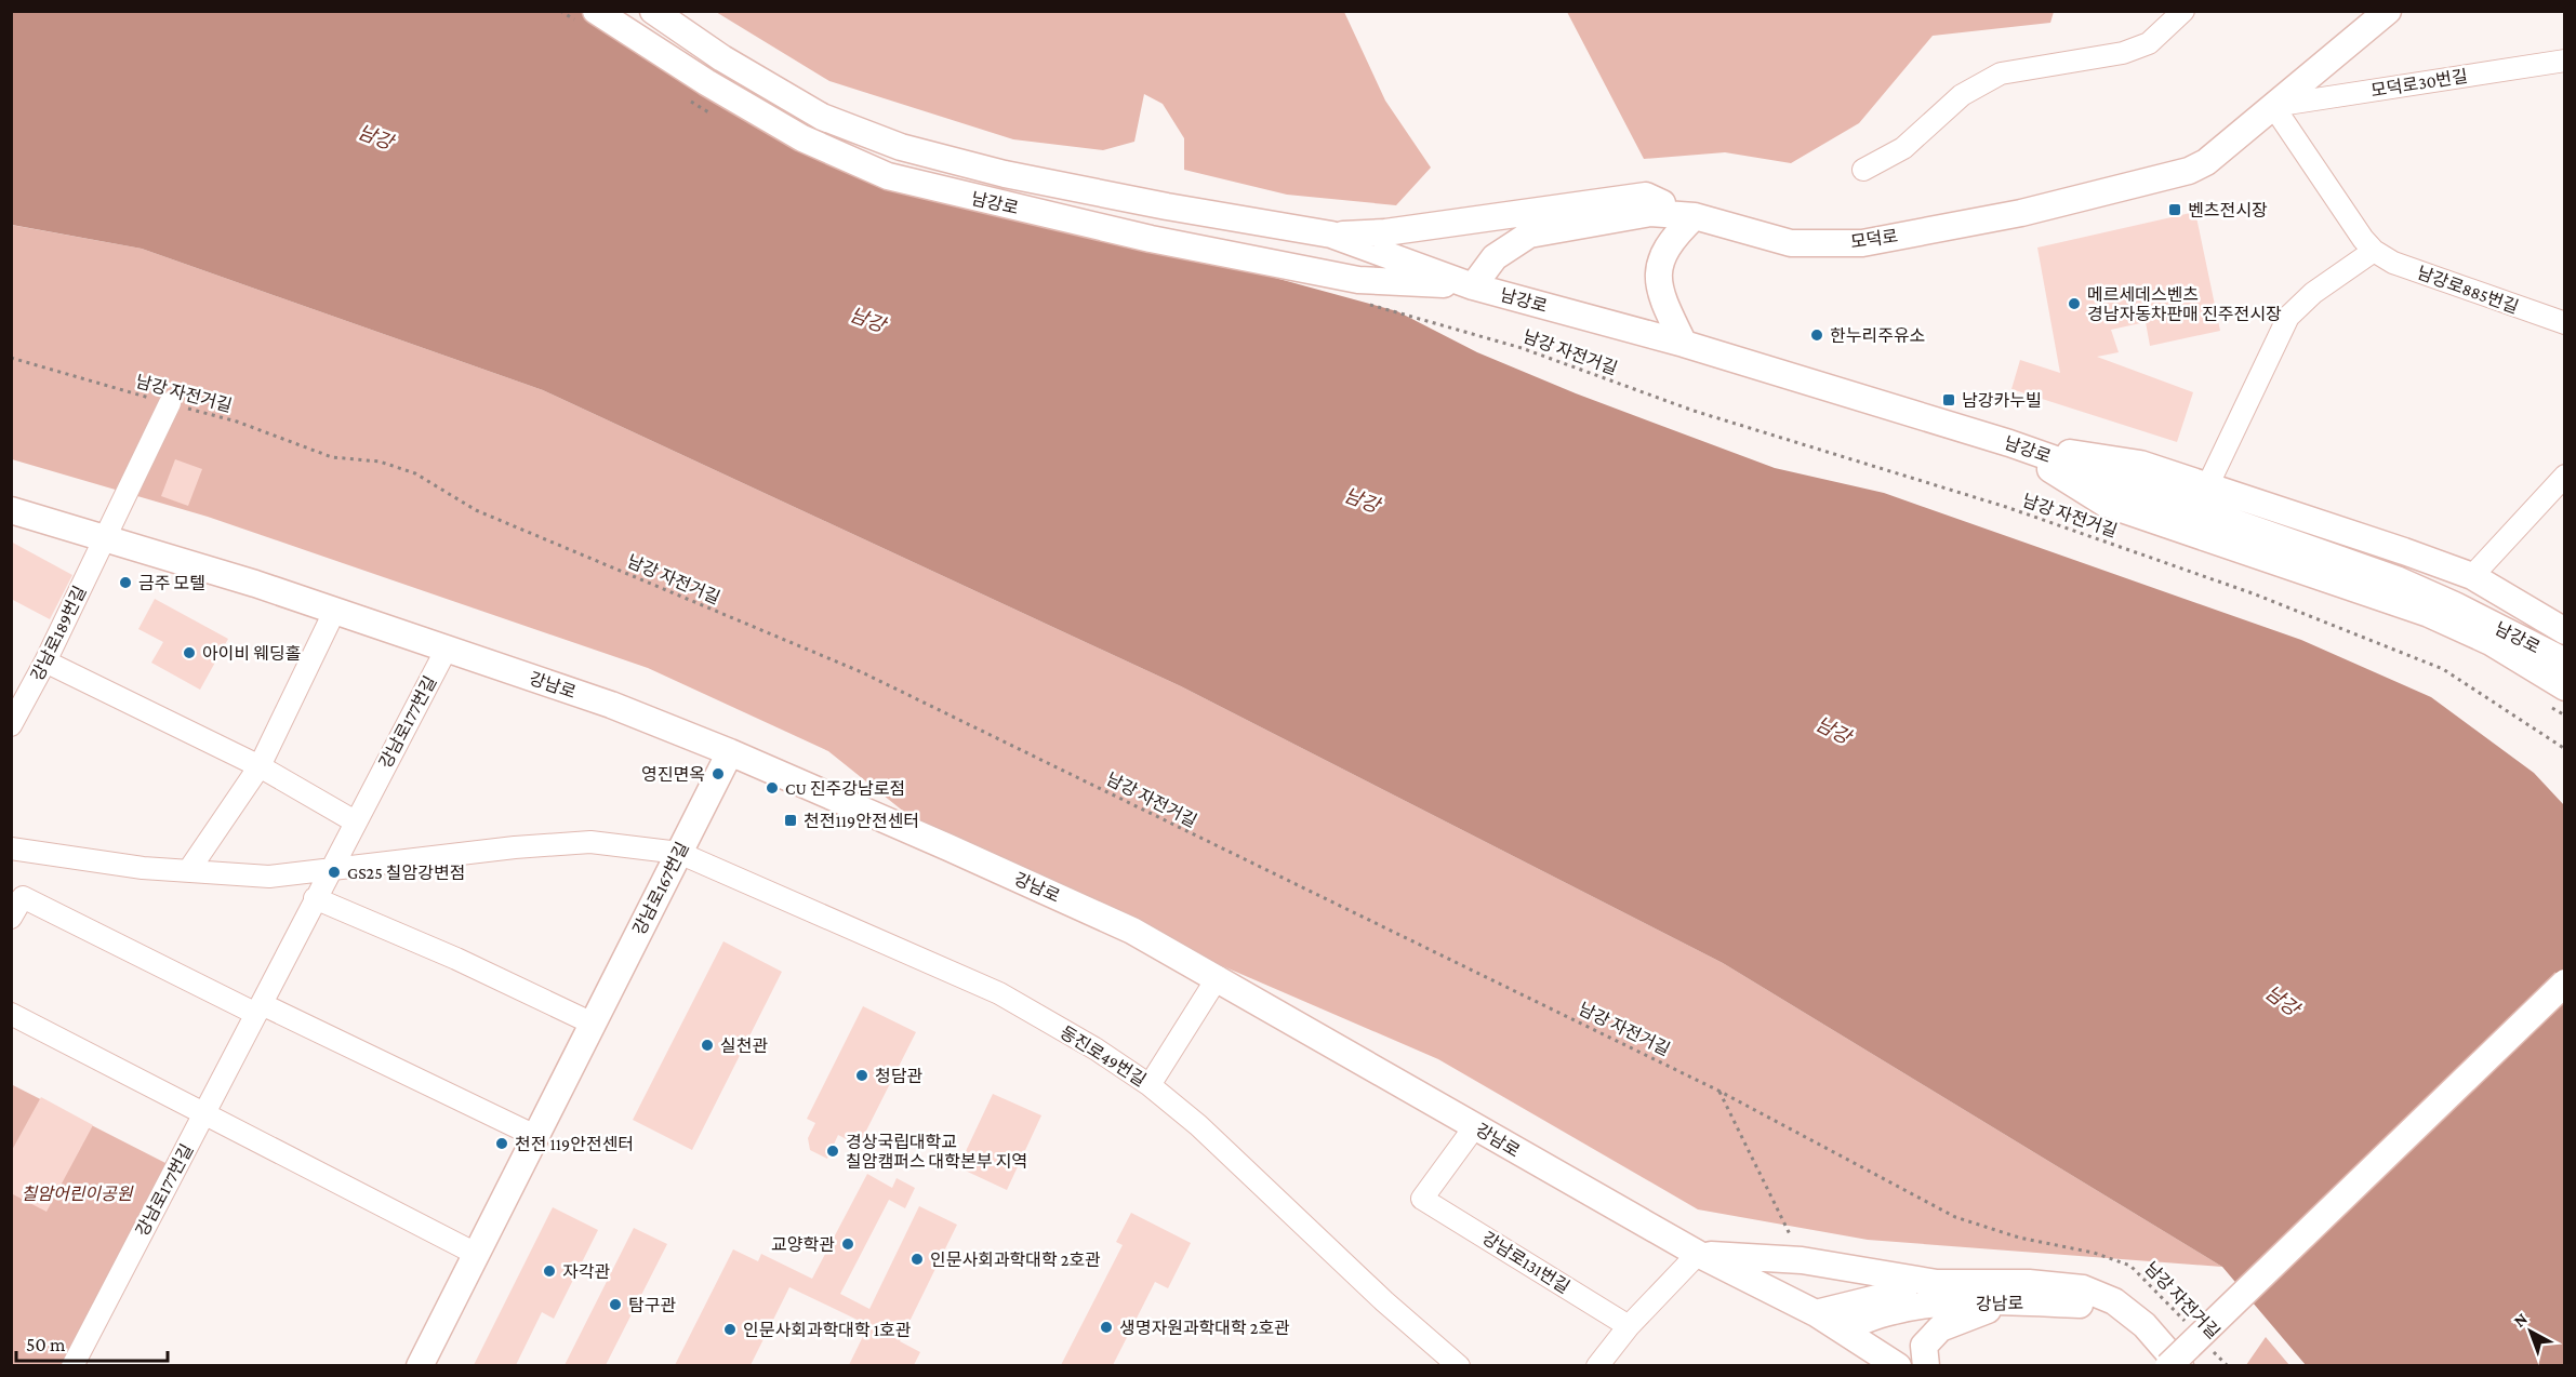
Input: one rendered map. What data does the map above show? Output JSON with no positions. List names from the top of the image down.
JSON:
{
  "streets": {
    "street": [
      "모덕로30번길",
      "남강로",
      "모덕로",
      "남강로885번길",
      "강남로189번길",
      "강남로",
      "강남로177번길",
      "강남로167번길",
      "동진로49번길",
      "강남로131번길"
    ],
    "path": ["남강 자전거길"]
  },
  "crossings": [
    ["모덕로30번길", "모덕로"],
    ["남강로", "모덕로"],
    ["남강 자전거길", "강남로189번길"],
    ["강남로189번길", "강남로"],
    ["강남로", "강남로177번길"],
    ["강남로", "강남로167번길"],
    ["강남로", "강남로131번길"],
    ["강남로177번길", "동진로49번길"],
    ["강남로167번길", "동진로49번길"]
  ],
  "water": ["남강"],
  "parks": ["칠암어린이공원"],
  "places": {
    "transit": ["벤츠전시장", "남강카누빌", "천전119안전센터"],
    "other": [
      "메르세데스벤츠 경남자동차판매 진주전시장",
      "한누리주유소",
      "금주 모텔",
      "아이비 웨딩홀",
      "영진면옥",
      "CU 진주강남로점",
      "GS25 칠암강변점",
      "실천관",
      "청담관",
      "천전 119안전센터",
      "경상국립대학교 칠암캠퍼스 대학본부 지역",
      "교양학관",
      "인문사회과학대학 2호관",
      "자각관",
      "탐구관",
      "생명자원과학대학 2호관",
      "인문사회과학대학 1호관"
    ]
  },
  "scale_bar": "50 m",
  "north": "top left"
}
